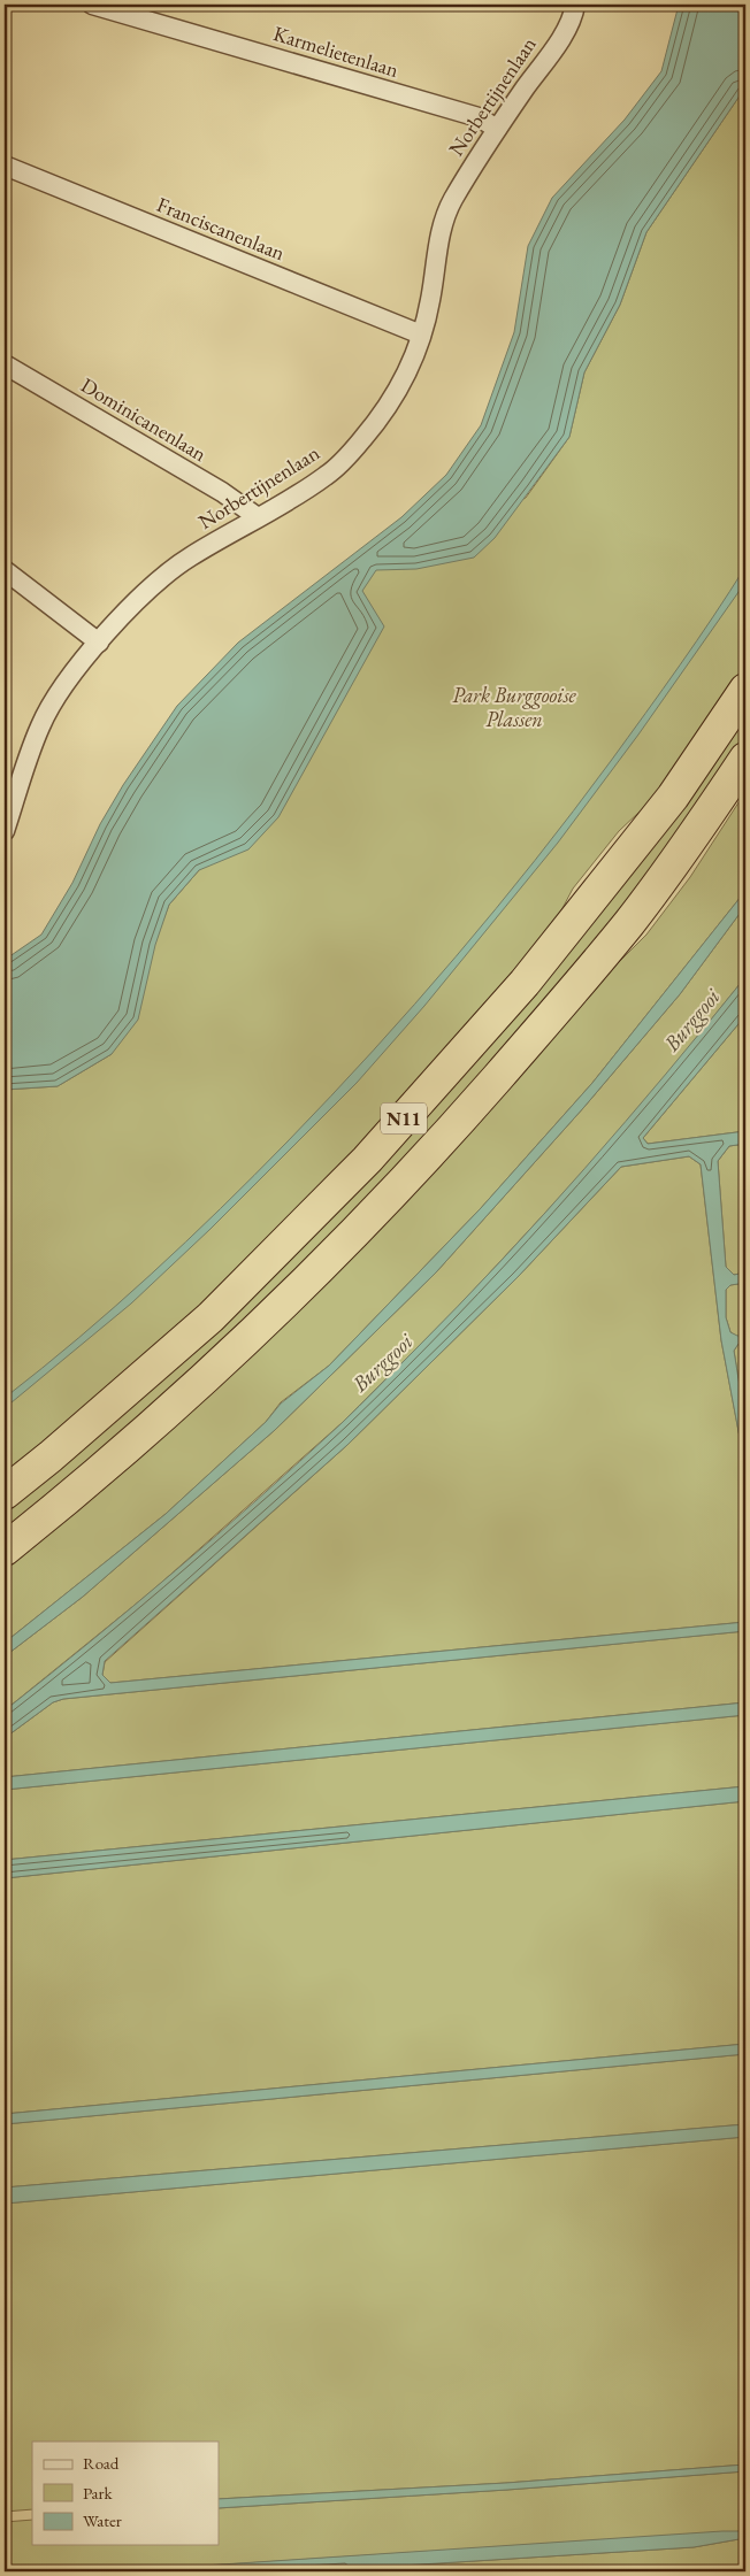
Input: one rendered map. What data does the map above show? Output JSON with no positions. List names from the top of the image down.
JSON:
{
  "streets": {
    "highway": ["N11"],
    "street": [
      "Karmelietenlaan",
      "Norbertijnenlaan",
      "Franciscanenlaan",
      "Dominicanenlaan"
    ]
  },
  "crossings": [
    ["Karmelietenlaan", "Norbertijnenlaan"],
    ["Norbertijnenlaan", "Franciscanenlaan"],
    ["Norbertijnenlaan", "Dominicanenlaan"]
  ],
  "water": ["Burggooi"],
  "parks": ["Park Burggooise Plassen"],
  "legend": ["Road", "Park", "Water"]
}
